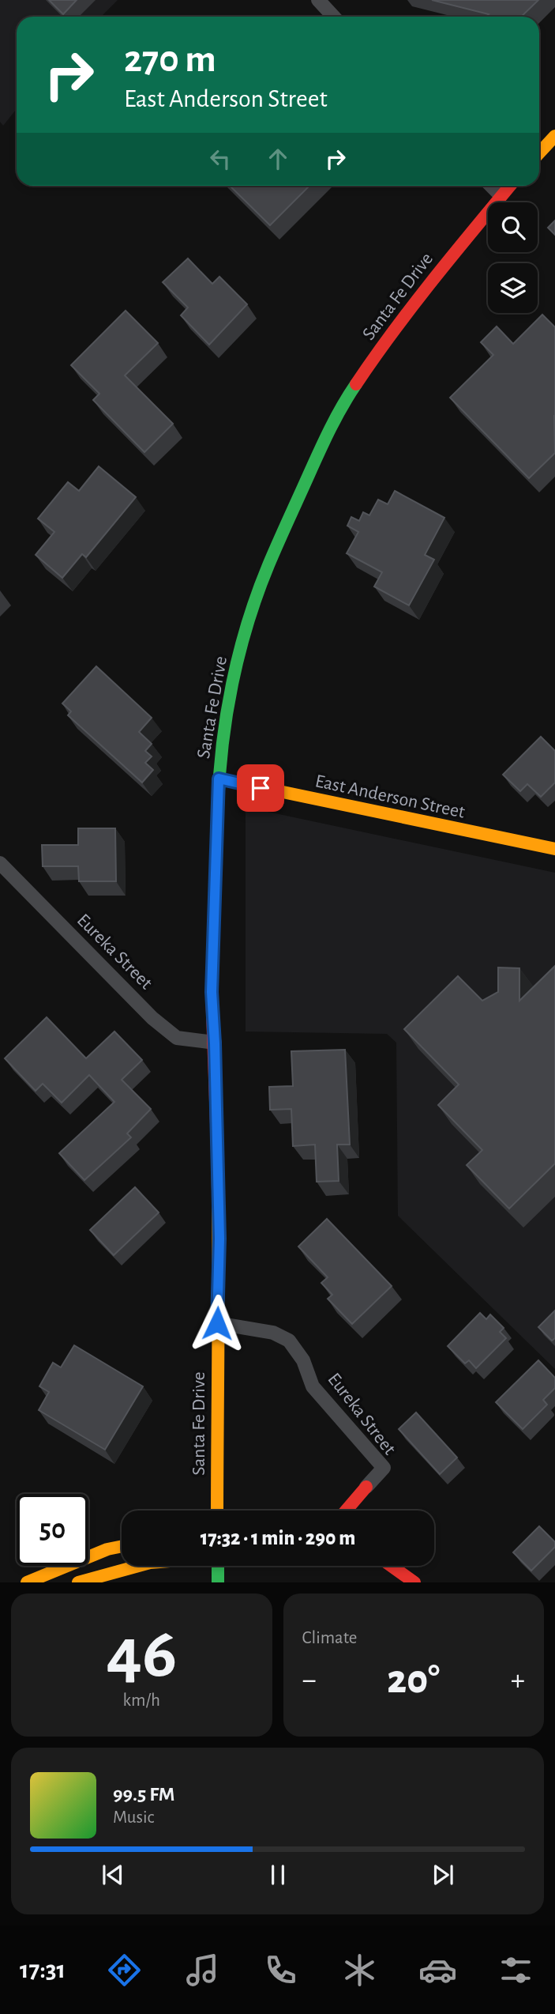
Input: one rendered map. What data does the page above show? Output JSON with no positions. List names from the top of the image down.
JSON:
{
  "streets": {
    "main road": ["Santa Fe Drive", "East Anderson Street"],
    "street": ["Eureka Street"]
  },
  "crossings": [
    ["Santa Fe Drive", "East Anderson Street"],
    ["Santa Fe Drive", "Eureka Street"]
  ],
  "page": {
    "turn": ["270 m", "East Anderson Street"],
    "limit": "50",
    "trip": "17:32 · 1 min · 290 m",
    "tile": [
      ["46", "km/h"],
      "Climate"
    ],
    "heat": ["−", "20°", "+"],
    "song": ["99.5 FM", "Music"],
    "tabs": "17:31"
  }
}
